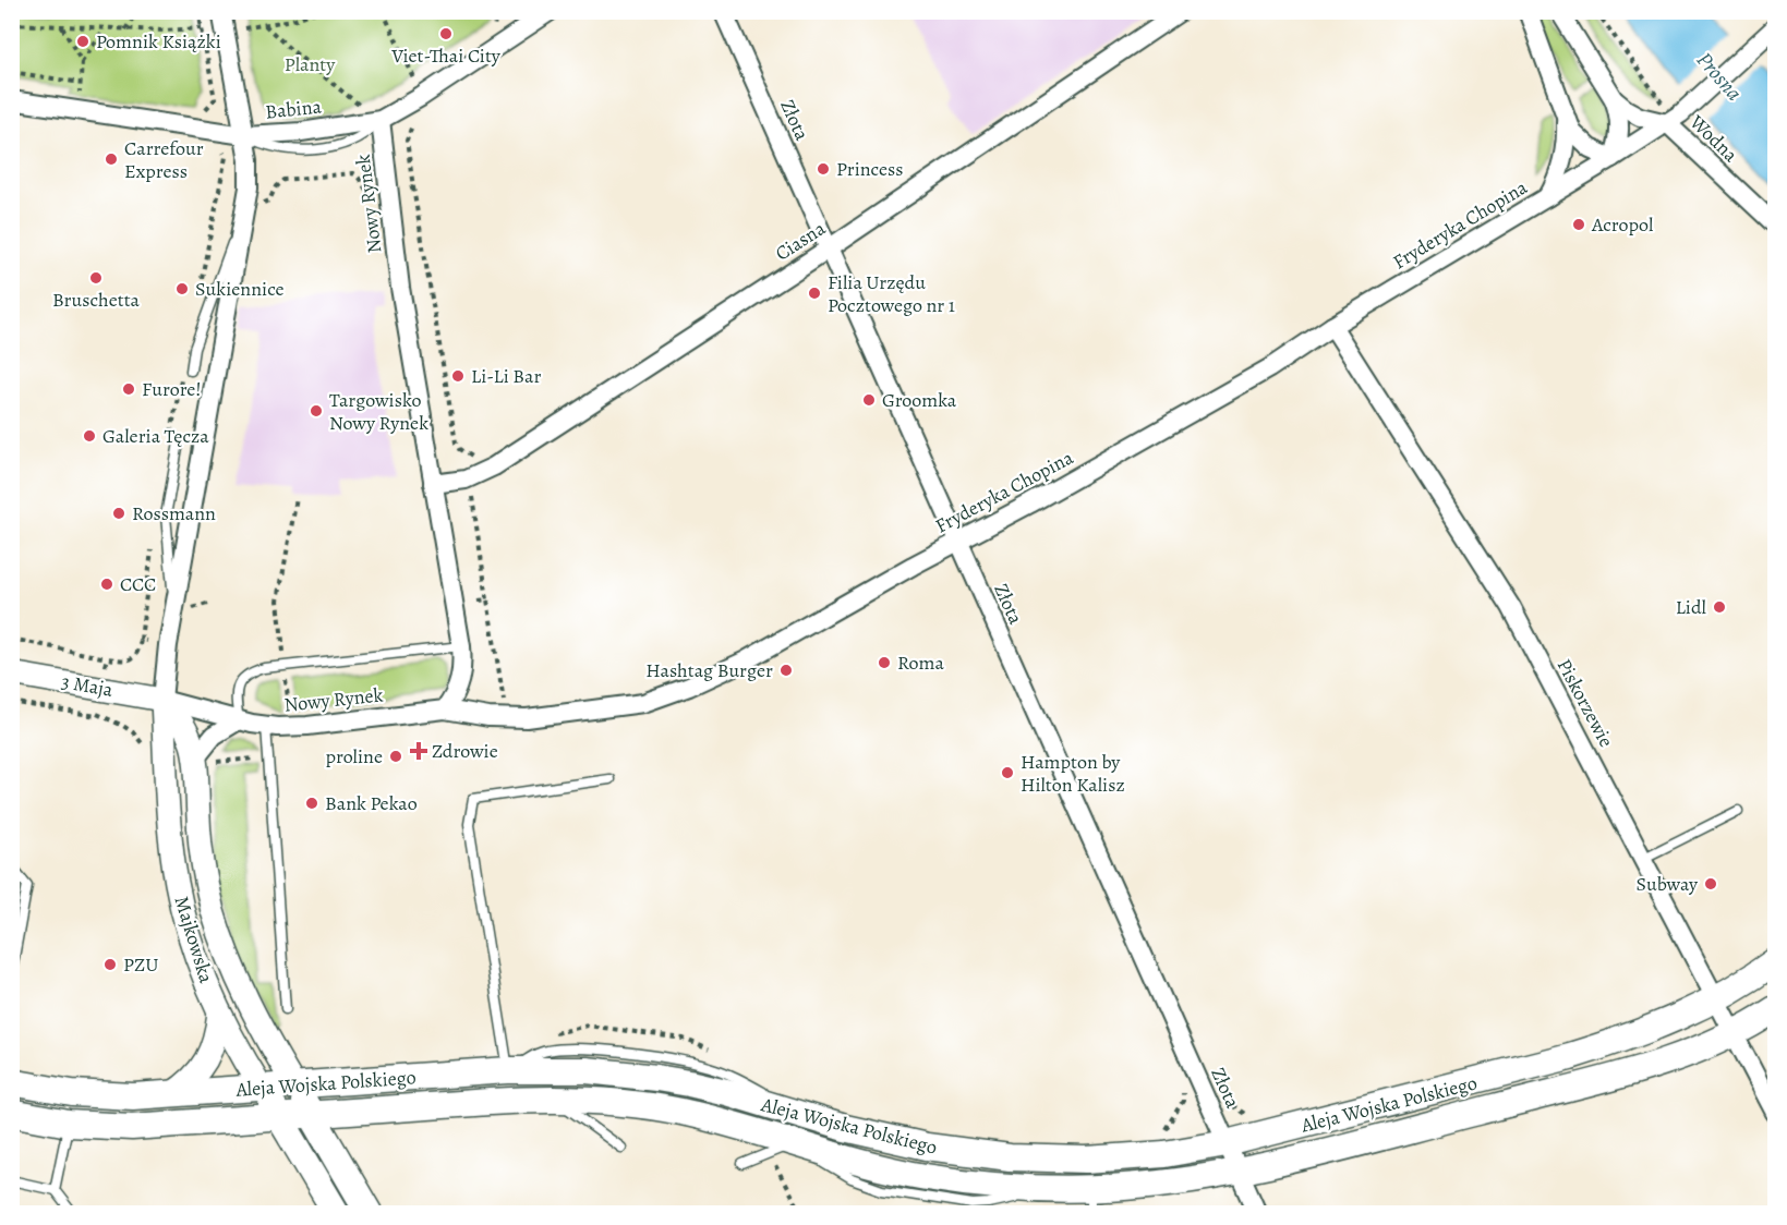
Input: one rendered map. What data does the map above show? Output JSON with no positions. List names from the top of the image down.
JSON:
{
  "streets": {
    "main road": ["Majkowska", "Aleja Wojska Polskiego"],
    "street": [
      "Babina",
      "Złota",
      "Wodna",
      "Nowy Rynek",
      "Fryderyka Chopina",
      "Ciasna",
      "3 Maja",
      "Piskorzewie"
    ]
  },
  "crossings": [
    ["Babina", "Nowy Rynek"],
    ["Złota", "Fryderyka Chopina"],
    ["Złota", "Ciasna"],
    ["Złota", "Aleja Wojska Polskiego"],
    ["Wodna", "Fryderyka Chopina"],
    ["Nowy Rynek", "Fryderyka Chopina"],
    ["Nowy Rynek", "Ciasna"],
    ["Nowy Rynek", "3 Maja"],
    ["Nowy Rynek", "Majkowska"],
    ["Fryderyka Chopina", "Piskorzewie"],
    ["3 Maja", "Majkowska"],
    ["Piskorzewie", "Aleja Wojska Polskiego"],
    ["Majkowska", "Aleja Wojska Polskiego"]
  ],
  "water": ["Prosna"],
  "parks": ["Planty"],
  "places": {
    "other": [
      "Viet-Thai City",
      "Pomnik Książki",
      "Carrefour Express",
      "Princess",
      "Acropol",
      "Bruschetta",
      "Sukiennice",
      "Filia Urzędu Pocztowego nr 1",
      "Li-Li Bar",
      "Furore!",
      "Groomka",
      "Targowisko Nowy Rynek",
      "Galeria Tęcza",
      "Rossmann",
      "CCC",
      "Lidl",
      "Roma",
      "Hashtag Burger",
      "proline",
      "Hampton by Hilton Kalisz",
      "Bank Pekao",
      "Subway",
      "PZU"
    ],
    "health": ["Zdrowie"]
  }
}
